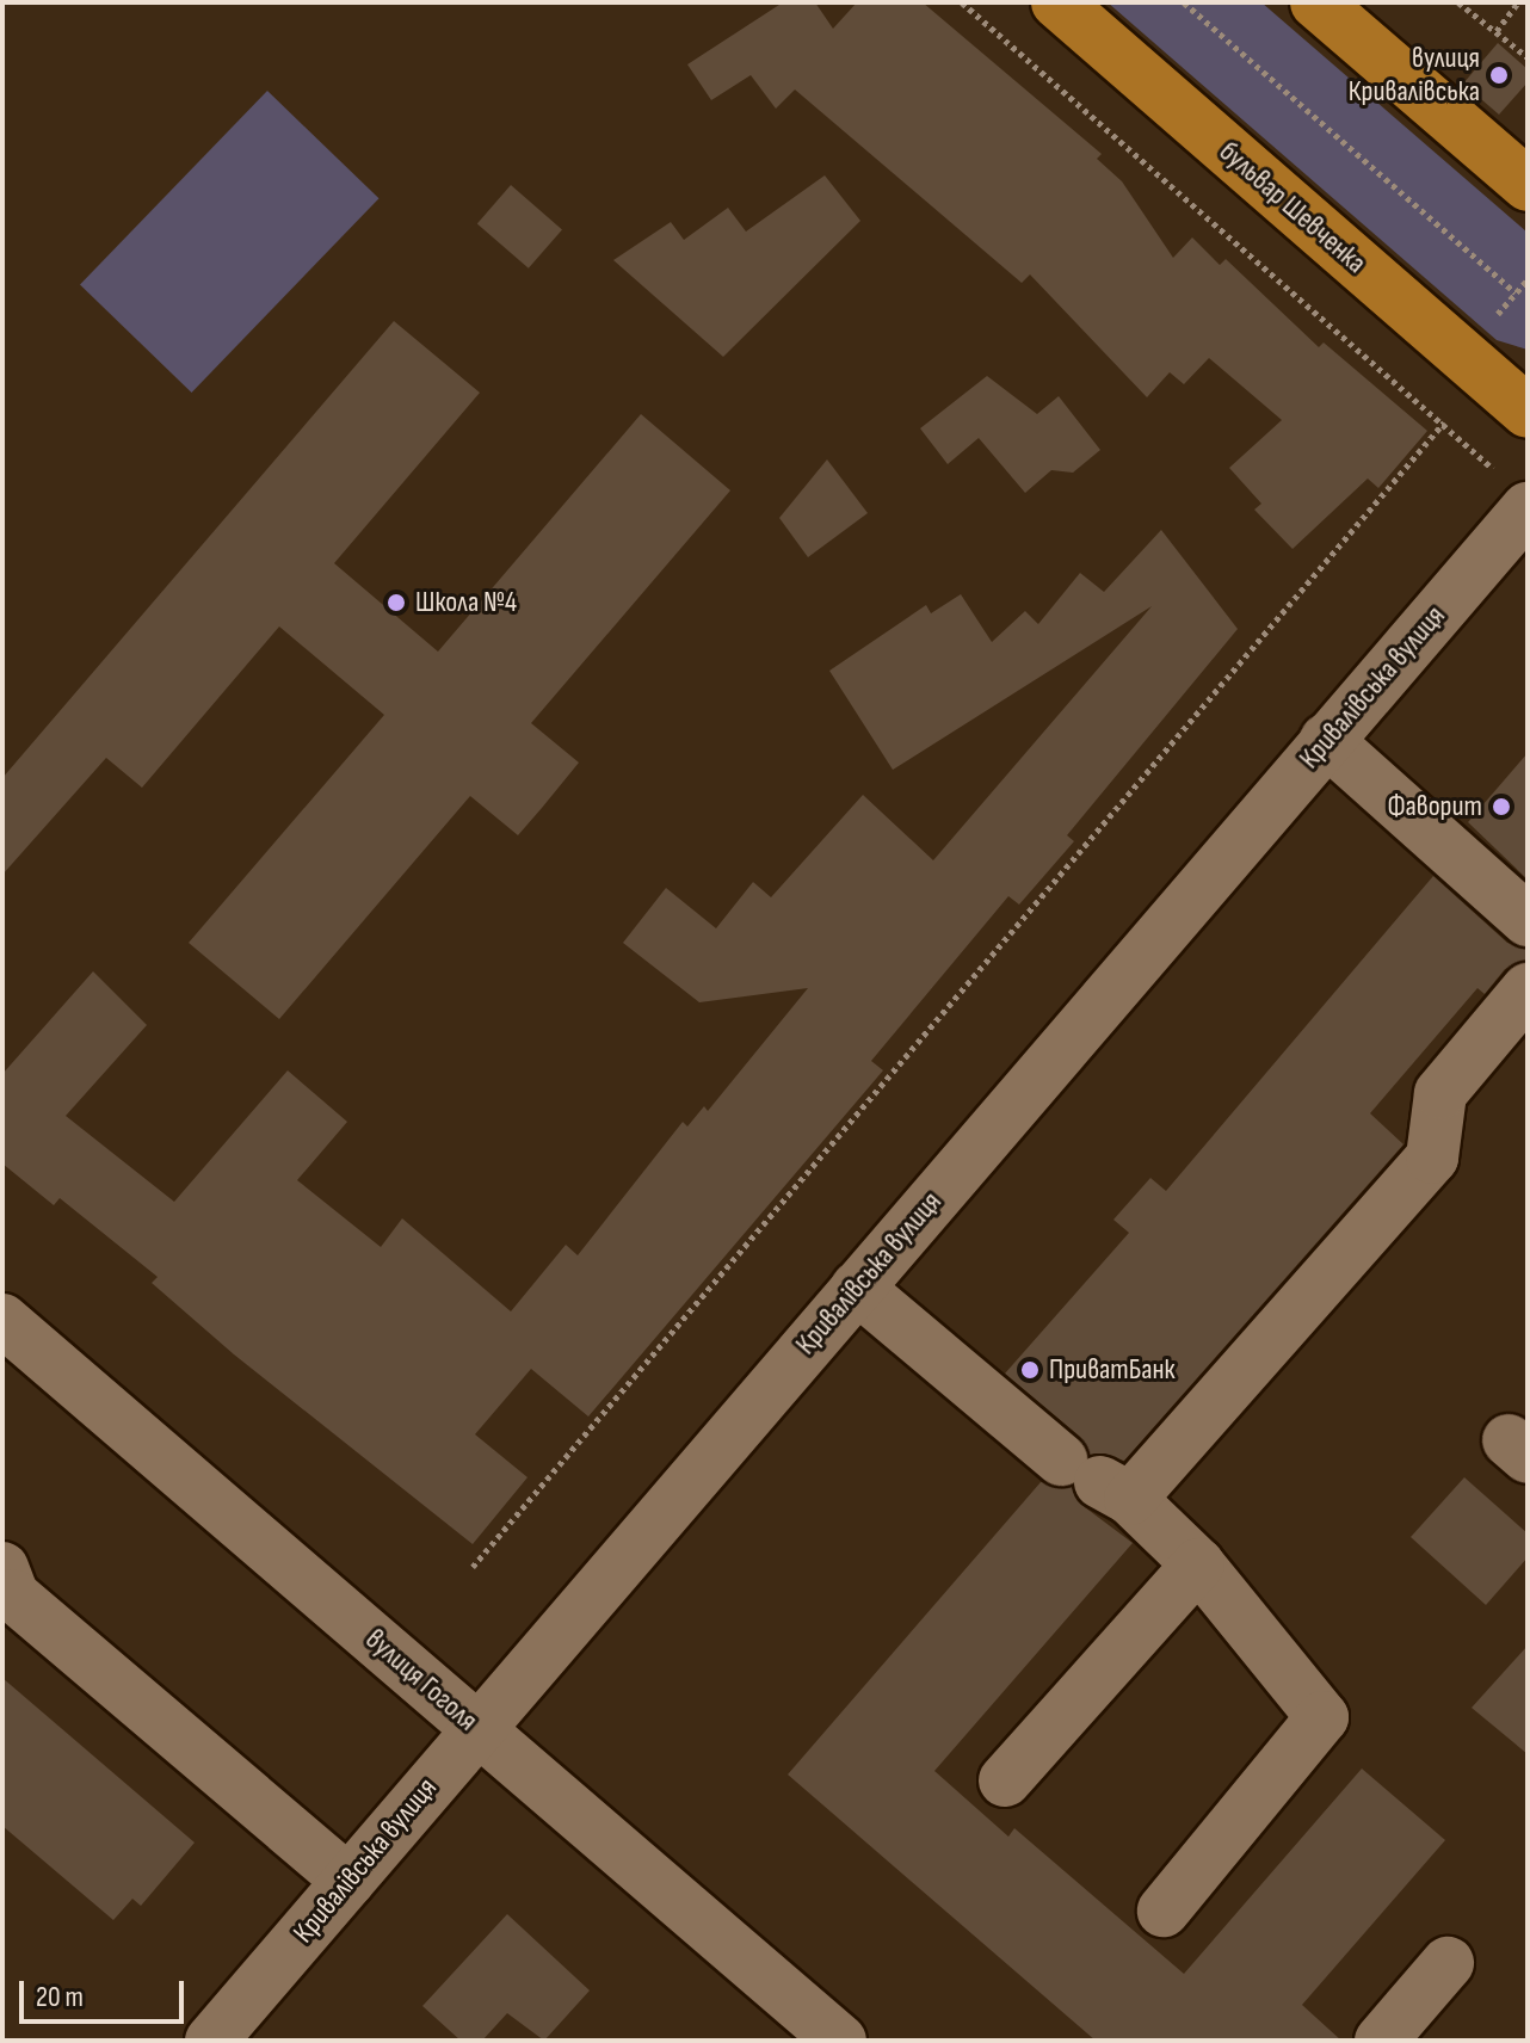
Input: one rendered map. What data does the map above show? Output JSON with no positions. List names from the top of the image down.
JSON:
{
  "streets": {
    "main road": ["бульвар Шевченка"],
    "street": ["Кривалівська вулиця", "вулиця Гоголя"]
  },
  "crossings": [
    ["Кривалівська вулиця", "вулиця Гоголя"]
  ],
  "places": [
    "вулиця Кривалівська",
    "Школа №4",
    "Фаворит",
    "ПриватБанк"
  ],
  "scale_bar": "20 m"
}
